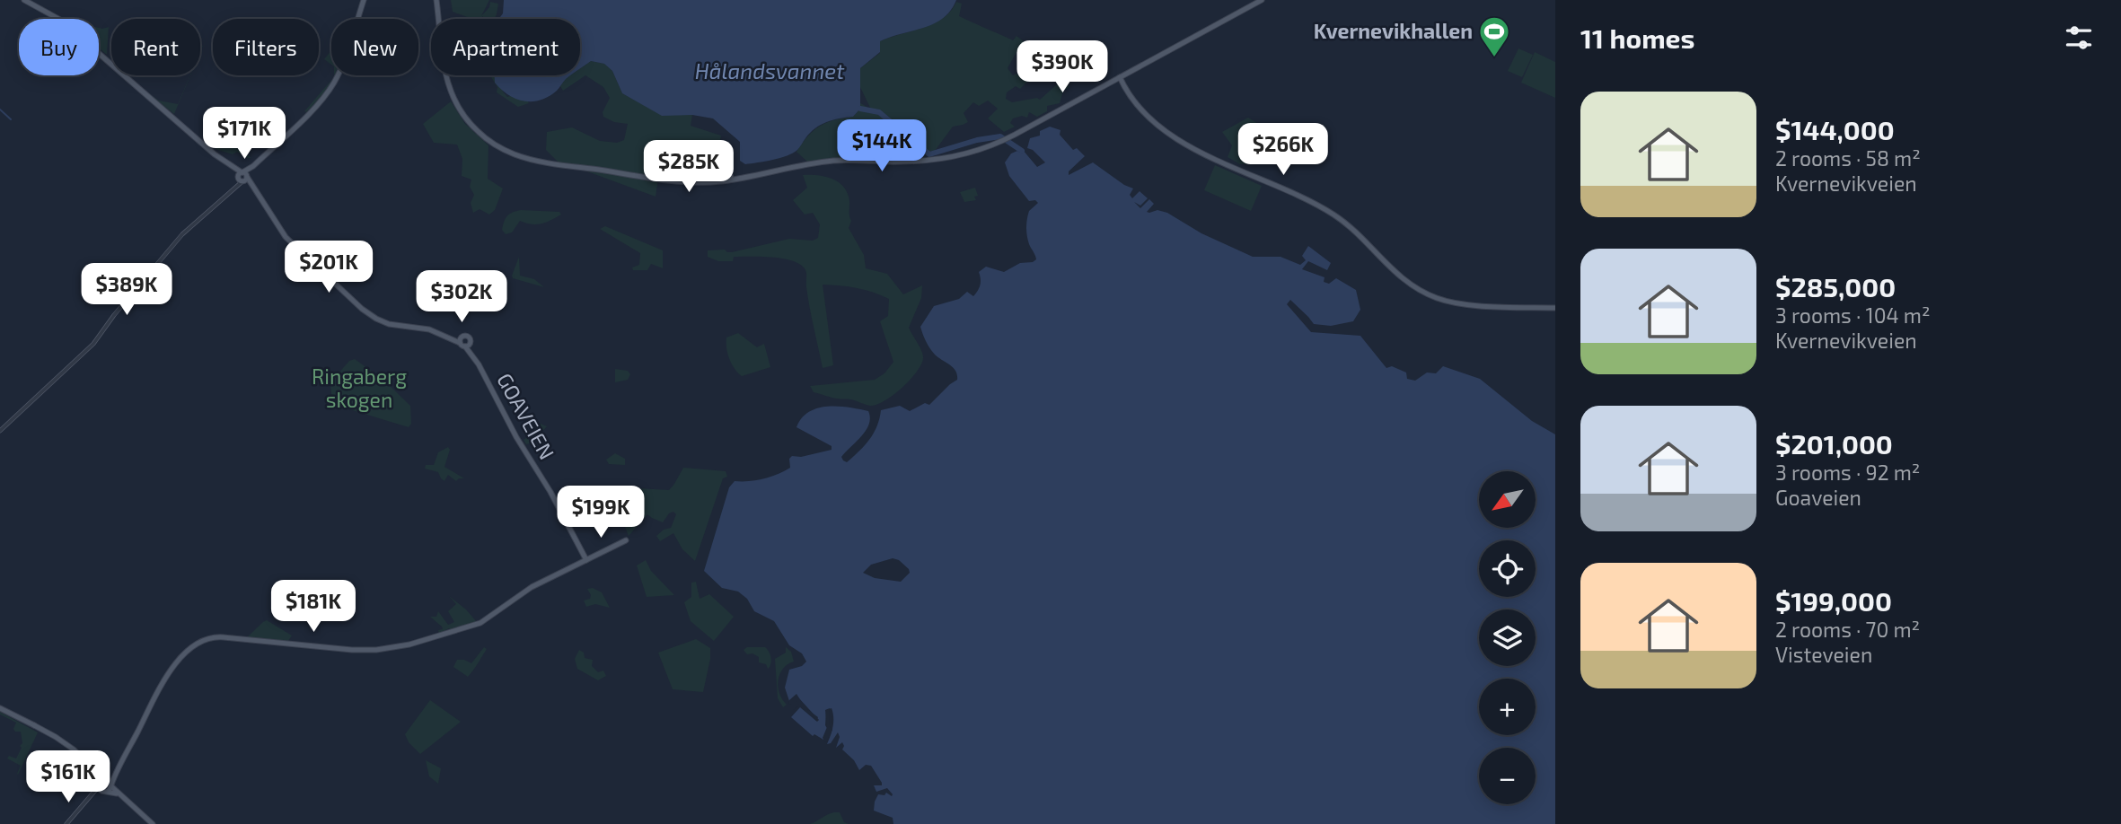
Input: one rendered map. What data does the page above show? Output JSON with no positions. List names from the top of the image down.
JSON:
{
  "streets": {
    "main road": ["GOAVEIEN"]
  },
  "water": ["Hålandsvannet"],
  "parks": ["Ringaberg skogen"],
  "places": {
    "sports": ["Kvernevikhallen"]
  },
  "north": "bottom left",
  "page": {
    "heading": "11 homes",
    "chip": [
      "Buy",
      "Rent",
      "Filters",
      "New",
      "Apartment"
    ],
    "price": [
      "$390K",
      "$171K",
      "$144K",
      "$266K",
      "$285K",
      "$201K",
      "$389K",
      "$302K",
      "$199K",
      "$181K",
      "$161K"
    ],
    "list": [
      {
        "name": "$144,000",
        "note": "2 rooms · 58 m² · Kvernevikveien"
      },
      {
        "name": "$285,000",
        "note": "3 rooms · 104 m² · Kvernevikveien"
      },
      {
        "name": "$201,000",
        "note": "3 rooms · 92 m² · Goaveien"
      },
      {
        "name": "$199,000",
        "note": "2 rooms · 70 m² · Visteveien"
      }
    ],
    "map_buttons": ["+", "−"]
  }
}
